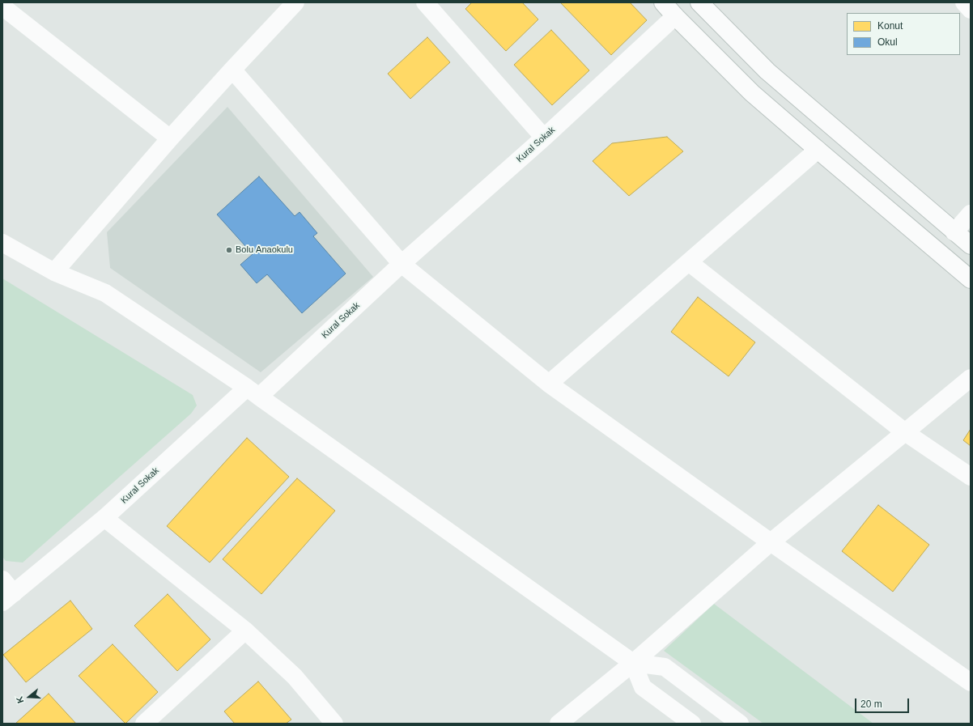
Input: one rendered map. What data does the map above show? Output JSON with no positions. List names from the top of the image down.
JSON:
{
  "streets": {
    "street": ["Kural Sokak"]
  },
  "places": ["Bolu Anaokulu"],
  "legend": ["Konut", "Okul"],
  "scale_bar": "20 m",
  "north": "left"
}
